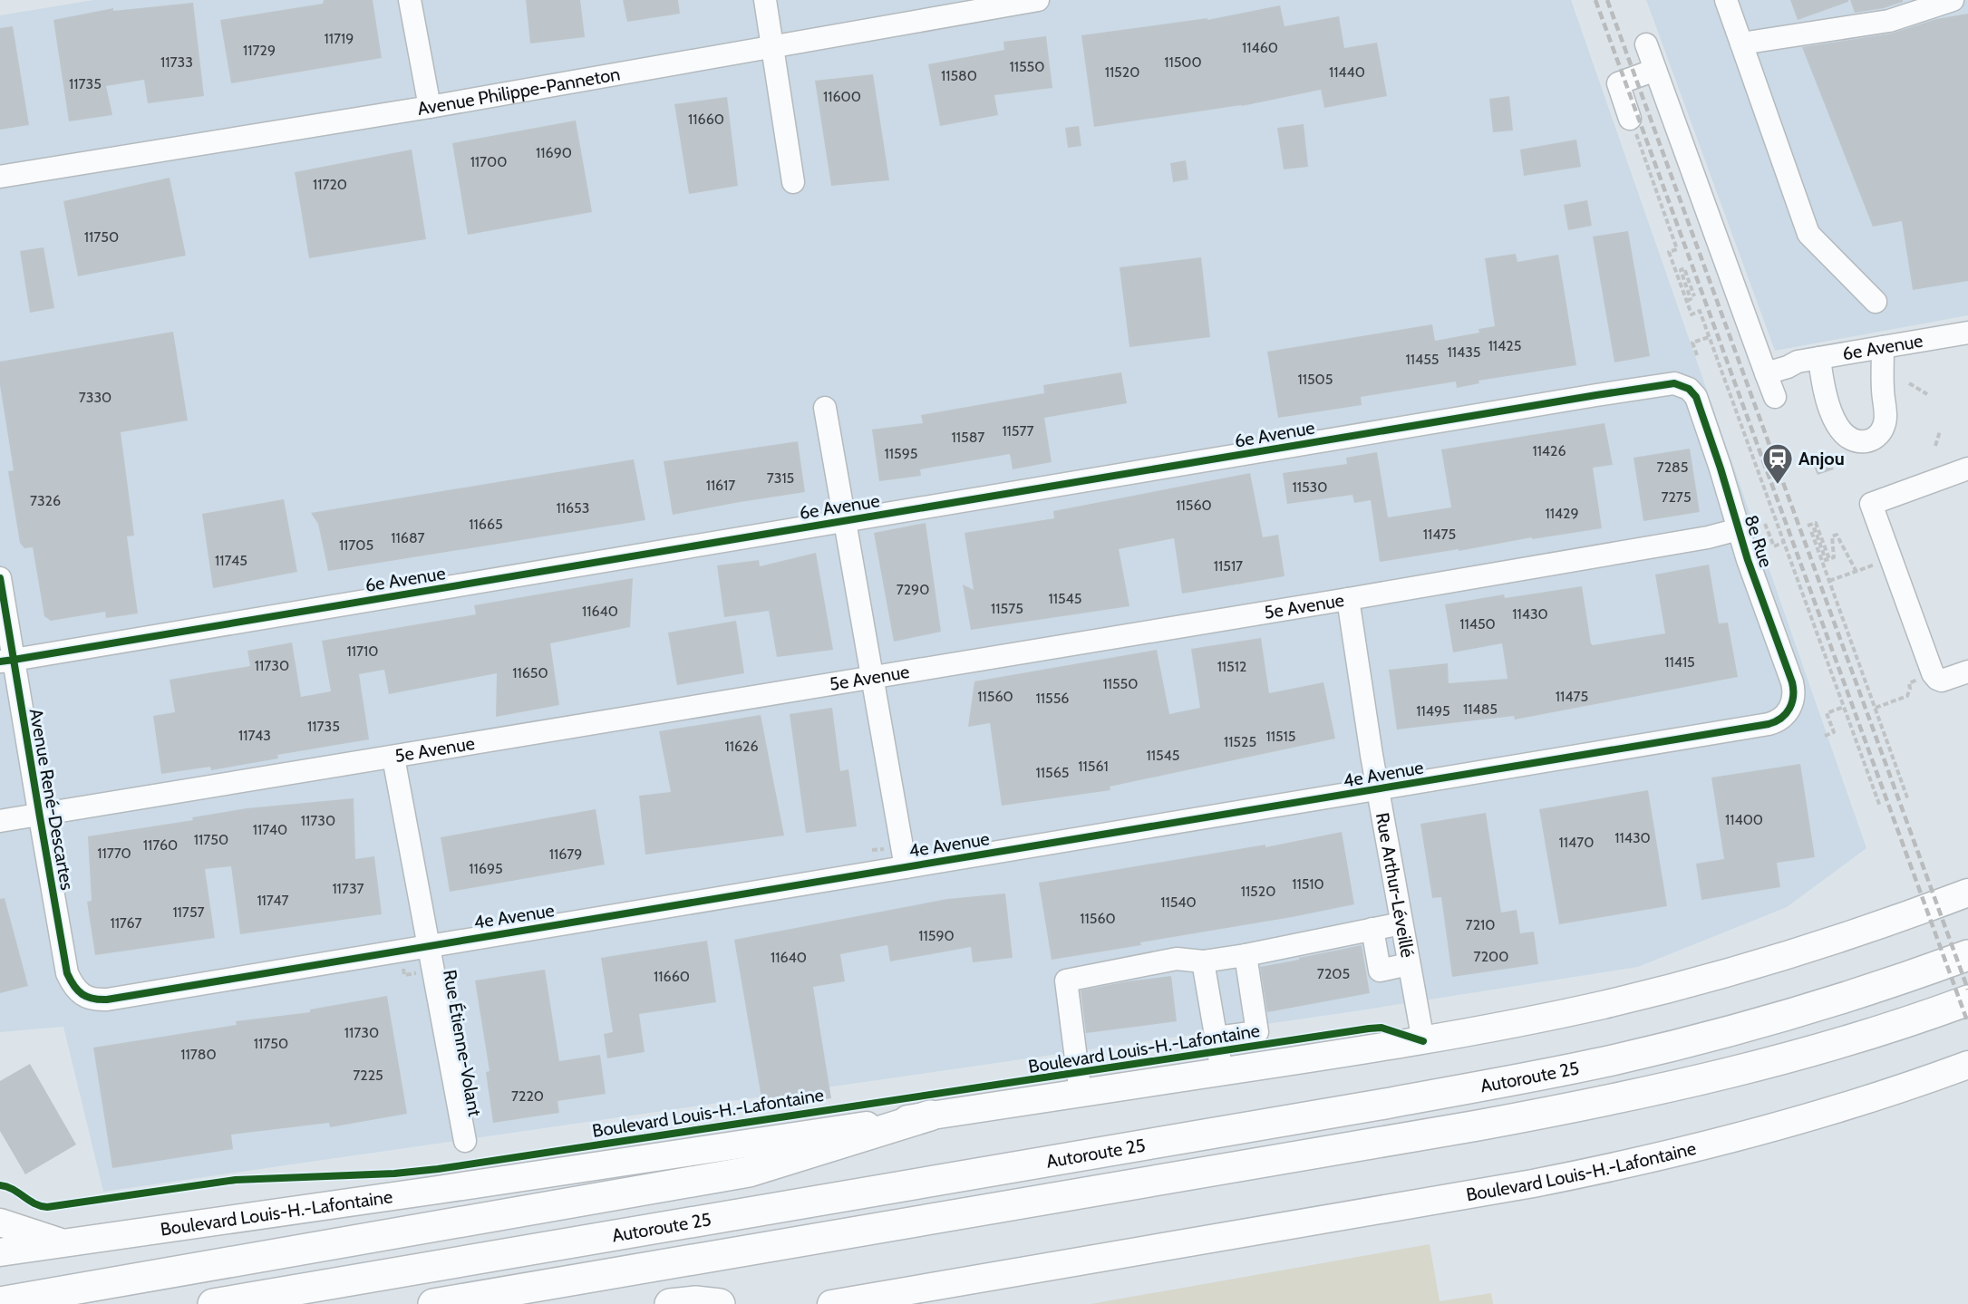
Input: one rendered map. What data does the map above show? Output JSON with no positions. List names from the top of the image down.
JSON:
{
  "streets": {
    "highway": ["Autoroute 25"],
    "main road": ["Boulevard Louis-H.-Lafontaine"],
    "street": [
      "Avenue Philippe-Panneton",
      "6e Avenue",
      "8e Rue",
      "5e Avenue",
      "4e Avenue",
      "Avenue René-Descartes",
      "Rue Arthur-Léveillé",
      "Rue Étienne-Volant"
    ]
  },
  "crossings": [
    ["6e Avenue", "8e Rue"],
    ["6e Avenue", "Avenue René-Descartes"],
    ["8e Rue", "5e Avenue"],
    ["8e Rue", "4e Avenue"],
    ["5e Avenue", "Avenue René-Descartes"],
    ["5e Avenue", "Rue Arthur-Léveillé"],
    ["5e Avenue", "Rue Étienne-Volant"],
    ["4e Avenue", "Avenue René-Descartes"],
    ["4e Avenue", "Rue Arthur-Léveillé"],
    ["4e Avenue", "Rue Étienne-Volant"],
    ["Rue Arthur-Léveillé", "Boulevard Louis-H.-Lafontaine"]
  ],
  "places": {
    "station": ["Anjou"]
  },
  "house_numbers": [
    "11719",
    "11460",
    "11729",
    "11733",
    "11500",
    "11550",
    "11520",
    "11440",
    "11580",
    "11735",
    "11600",
    "11660",
    "11690",
    "11700",
    "11720",
    "11750",
    "11425",
    "11435",
    "11455",
    "11505",
    "7330",
    "11577",
    "11587",
    "11426",
    "11595",
    "7285",
    "7315",
    "11617",
    "11530",
    "7275",
    "7326",
    "11560",
    "11653",
    "11429",
    "11665",
    "11475",
    "11687",
    "11705",
    "11745",
    "11517",
    "7290",
    "11545",
    "11575",
    "11640",
    "11430",
    "11450",
    "11710",
    "11415",
    "11730",
    "11512",
    "11650",
    "11550",
    "11560",
    "11475",
    "11556",
    "11485",
    "11495",
    "11735",
    "11743",
    "11515",
    "11525",
    "11626",
    "11545",
    "11561",
    "11565",
    "11400",
    "11730",
    "11740",
    "11430",
    "11750",
    "11470",
    "11760",
    "11770",
    "11679",
    "11695",
    "11510",
    "11737",
    "11520",
    "11747",
    "11540",
    "11757",
    "11560",
    "11767",
    "7210",
    "11590",
    "7200",
    "11640",
    "7205",
    "11660",
    "11730",
    "11750",
    "11780",
    "7225",
    "7220"
  ]
}
